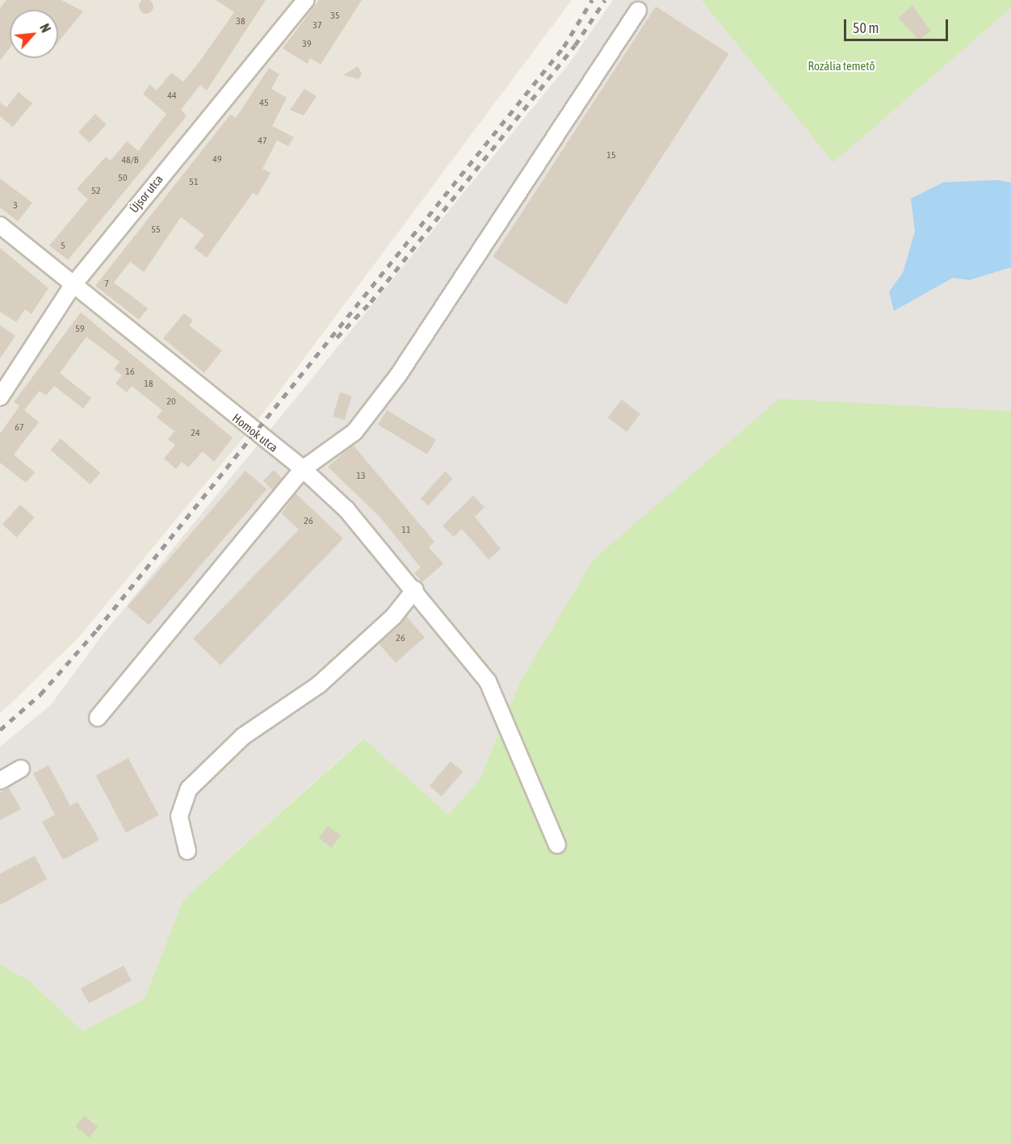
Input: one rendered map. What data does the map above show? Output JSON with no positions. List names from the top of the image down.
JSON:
{
  "streets": {
    "street": ["Újsor utca", "Homok utca"]
  },
  "crossings": [
    ["Újsor utca", "Homok utca"]
  ],
  "parks": ["Rozália temető"],
  "house_numbers": [
    "35",
    "38",
    "37",
    "39",
    "44",
    "45",
    "47",
    "15",
    "49",
    "48/B",
    "50",
    "51",
    "52",
    "3",
    "55",
    "5",
    "7",
    "59",
    "16",
    "18",
    "20",
    "67",
    "24",
    "13",
    "26",
    "11",
    "26"
  ],
  "scale_bar": "50 m",
  "north": "top right"
}
